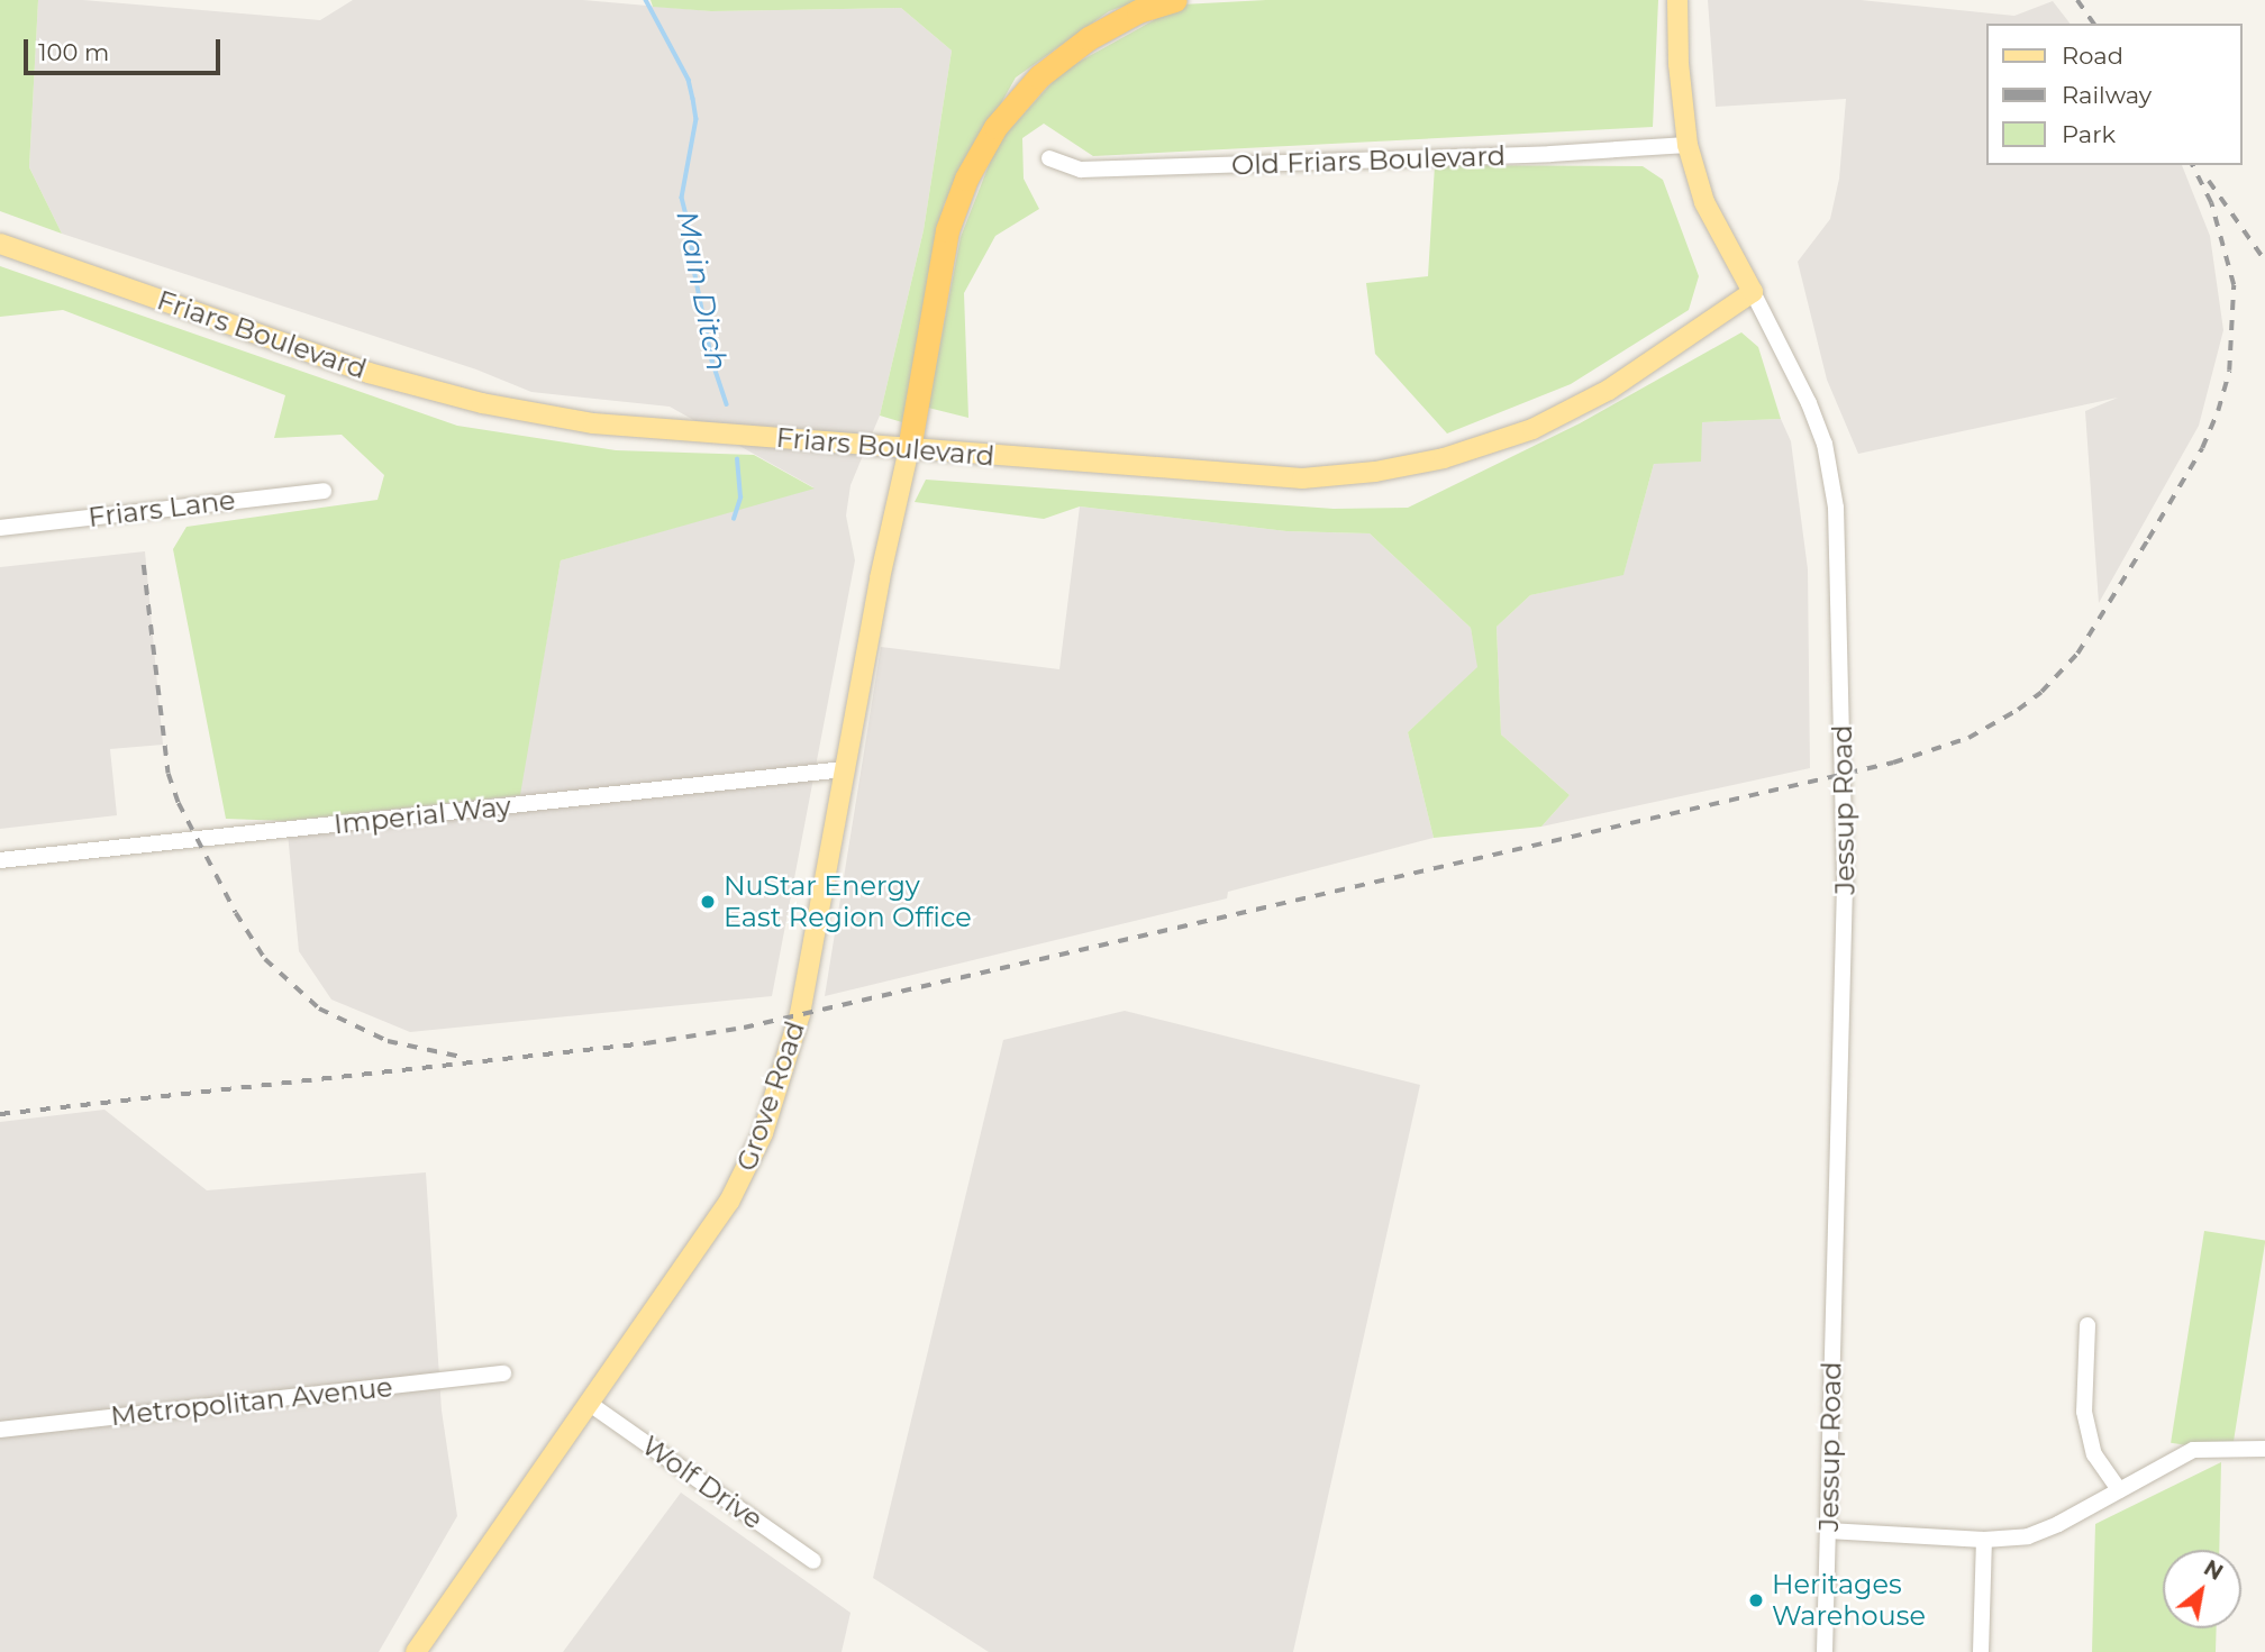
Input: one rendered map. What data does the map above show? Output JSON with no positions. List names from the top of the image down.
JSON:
{
  "streets": {
    "main road": ["Friars Boulevard", "Jessup Road", "Grove Road"],
    "street": [
      "Old Friars Boulevard",
      "Friars Lane",
      "Imperial Way",
      "Metropolitan Avenue",
      "Wolf Drive"
    ]
  },
  "crossings": [
    ["Old Friars Boulevard", "Jessup Road"],
    ["Friars Boulevard", "Jessup Road"],
    ["Friars Boulevard", "Grove Road"],
    ["Imperial Way", "Grove Road"],
    ["Grove Road", "Wolf Drive"]
  ],
  "water": ["Main Ditch"],
  "places": ["NuStar Energy East Region Office", "Heritages Warehouse"],
  "legend": ["Road", "Railway", "Park"],
  "scale_bar": "100 m",
  "north": "top right"
}
